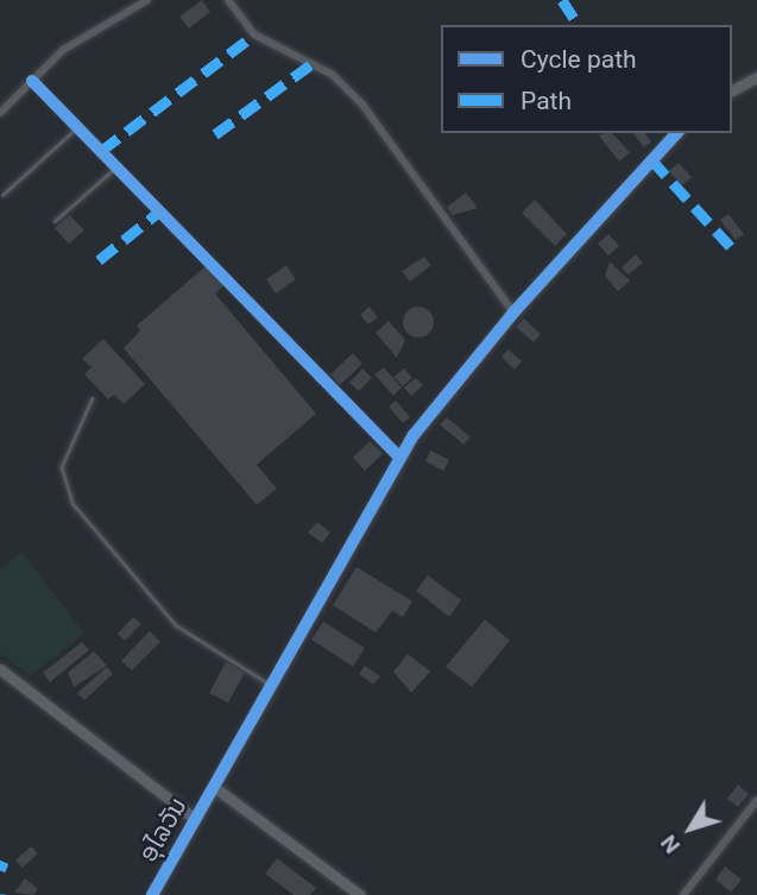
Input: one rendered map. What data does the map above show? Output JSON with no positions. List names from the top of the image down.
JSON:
{
  "streets": {
    "street": ["ອຸໄລວັນ"]
  },
  "legend": ["Cycle path", "Path"],
  "north": "bottom left"
}
